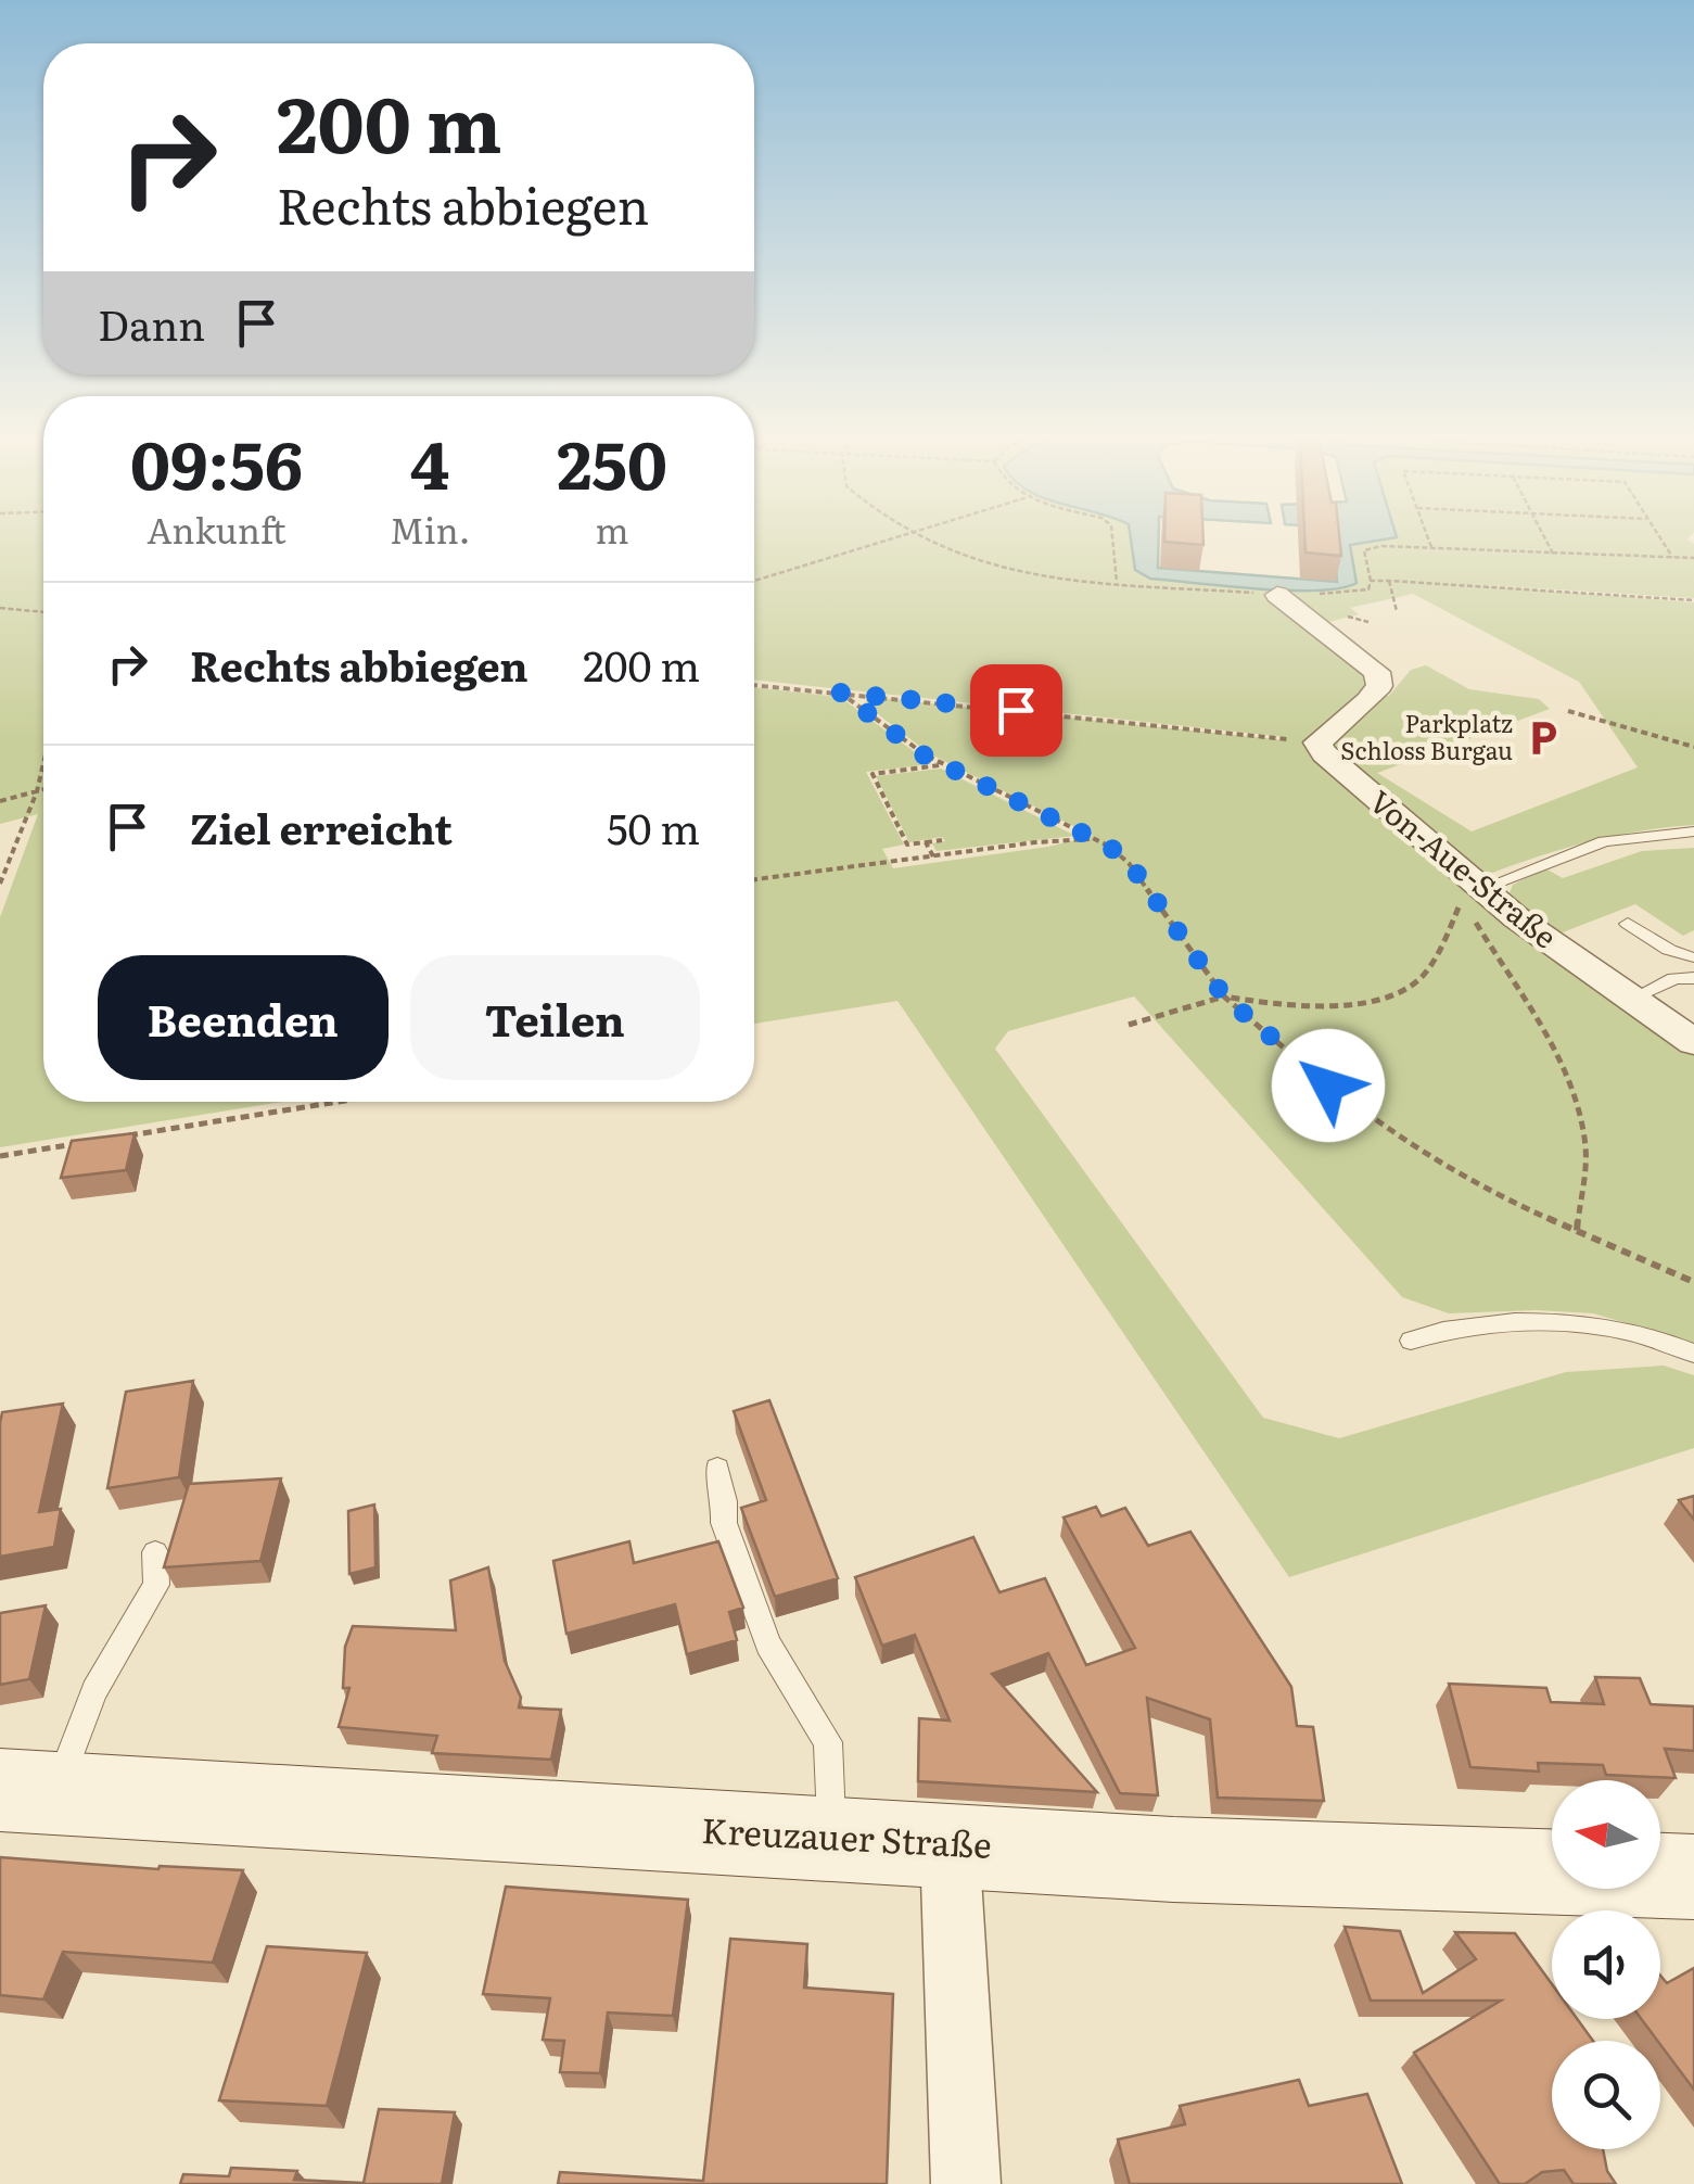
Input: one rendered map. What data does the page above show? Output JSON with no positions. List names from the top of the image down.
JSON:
{
  "streets": {
    "main road": ["Kreuzauer Straße"],
    "street": ["Von-Aue-Straße"]
  },
  "places": {
    "parking": ["Parkplatz Schloss Burgau"]
  },
  "north": "left",
  "page": {
    "turn": ["200 m", "Rechts abbiegen"],
    "then": "Dann",
    "eta": [
      "09:56",
      "Ankunft",
      "4",
      "Min.",
      "250",
      "m"
    ],
    "list": [
      {
        "name": "Rechts abbiegen",
        "value": "200 m"
      },
      {
        "name": "Ziel erreicht",
        "value": "50 m"
      }
    ],
    "buttons": ["Beenden", "Teilen"]
  }
}
